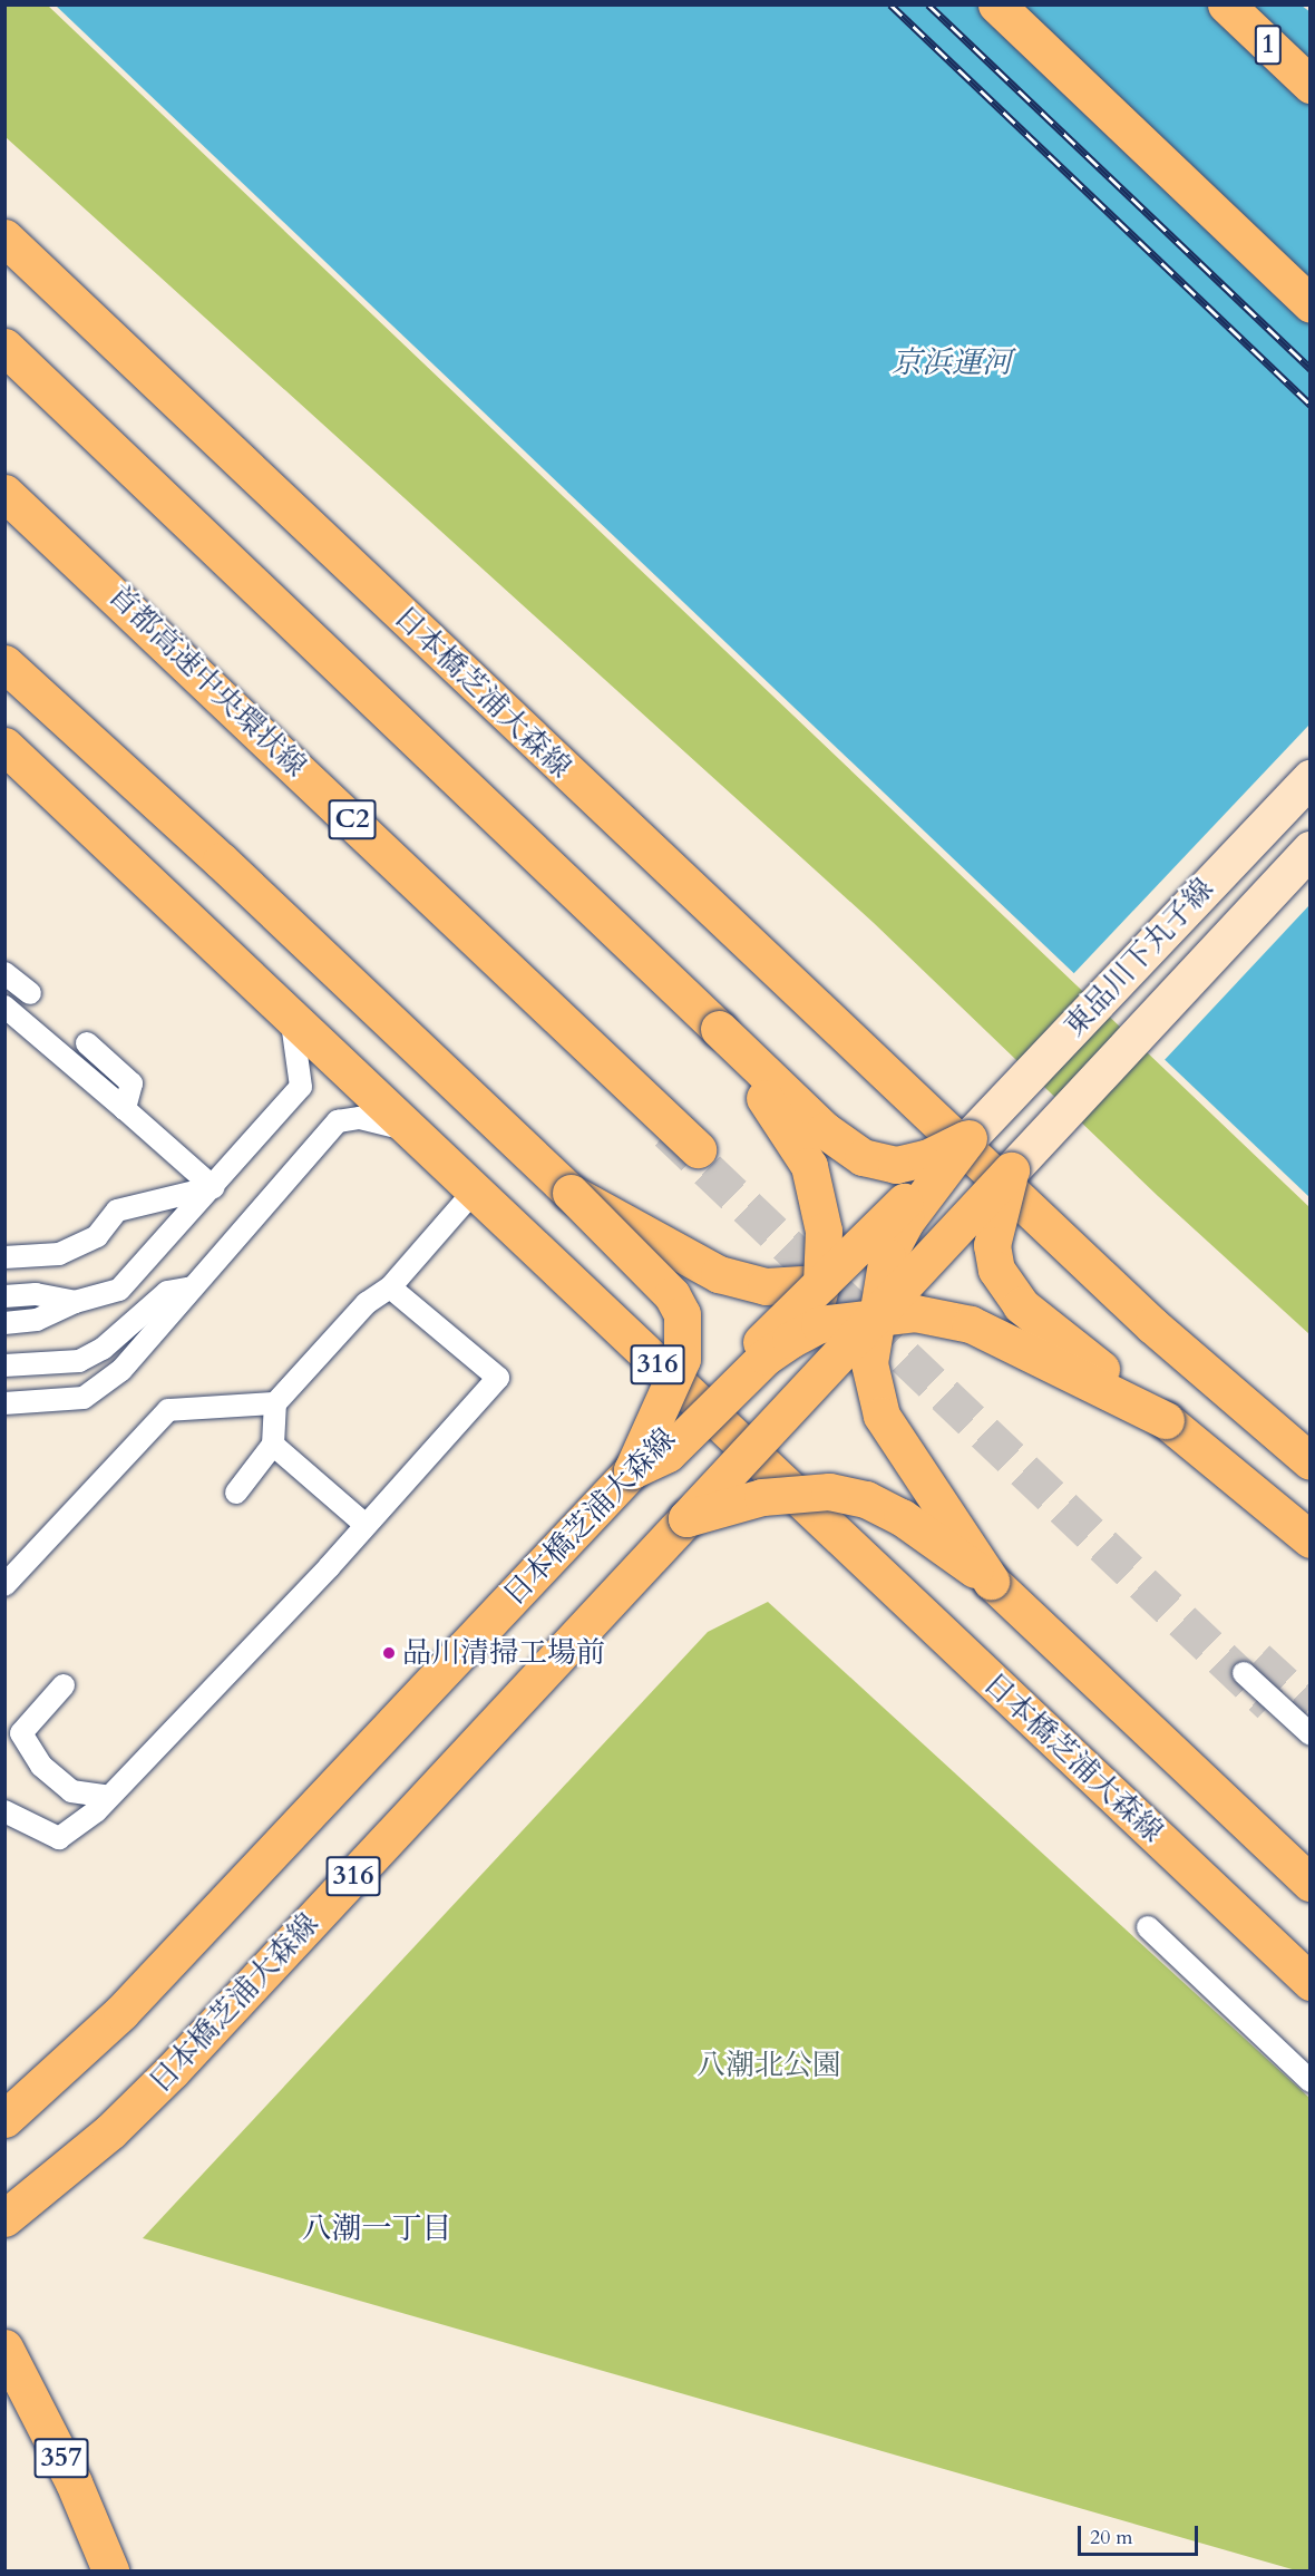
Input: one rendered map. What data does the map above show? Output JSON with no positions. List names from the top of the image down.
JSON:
{
  "streets": {
    "main road": [
      "1",
      "首都高速中央環状線",
      "日本橋芝浦大森線",
      "C2",
      "東品川下丸子線",
      "316",
      "357"
    ]
  },
  "crossings": [
    ["日本橋芝浦大森線", "東品川下丸子線"]
  ],
  "districts": ["八潮一丁目"],
  "water": ["京浜運河"],
  "parks": ["八潮北公園"],
  "places": ["品川清掃工場前"],
  "scale_bar": "20 m"
}
